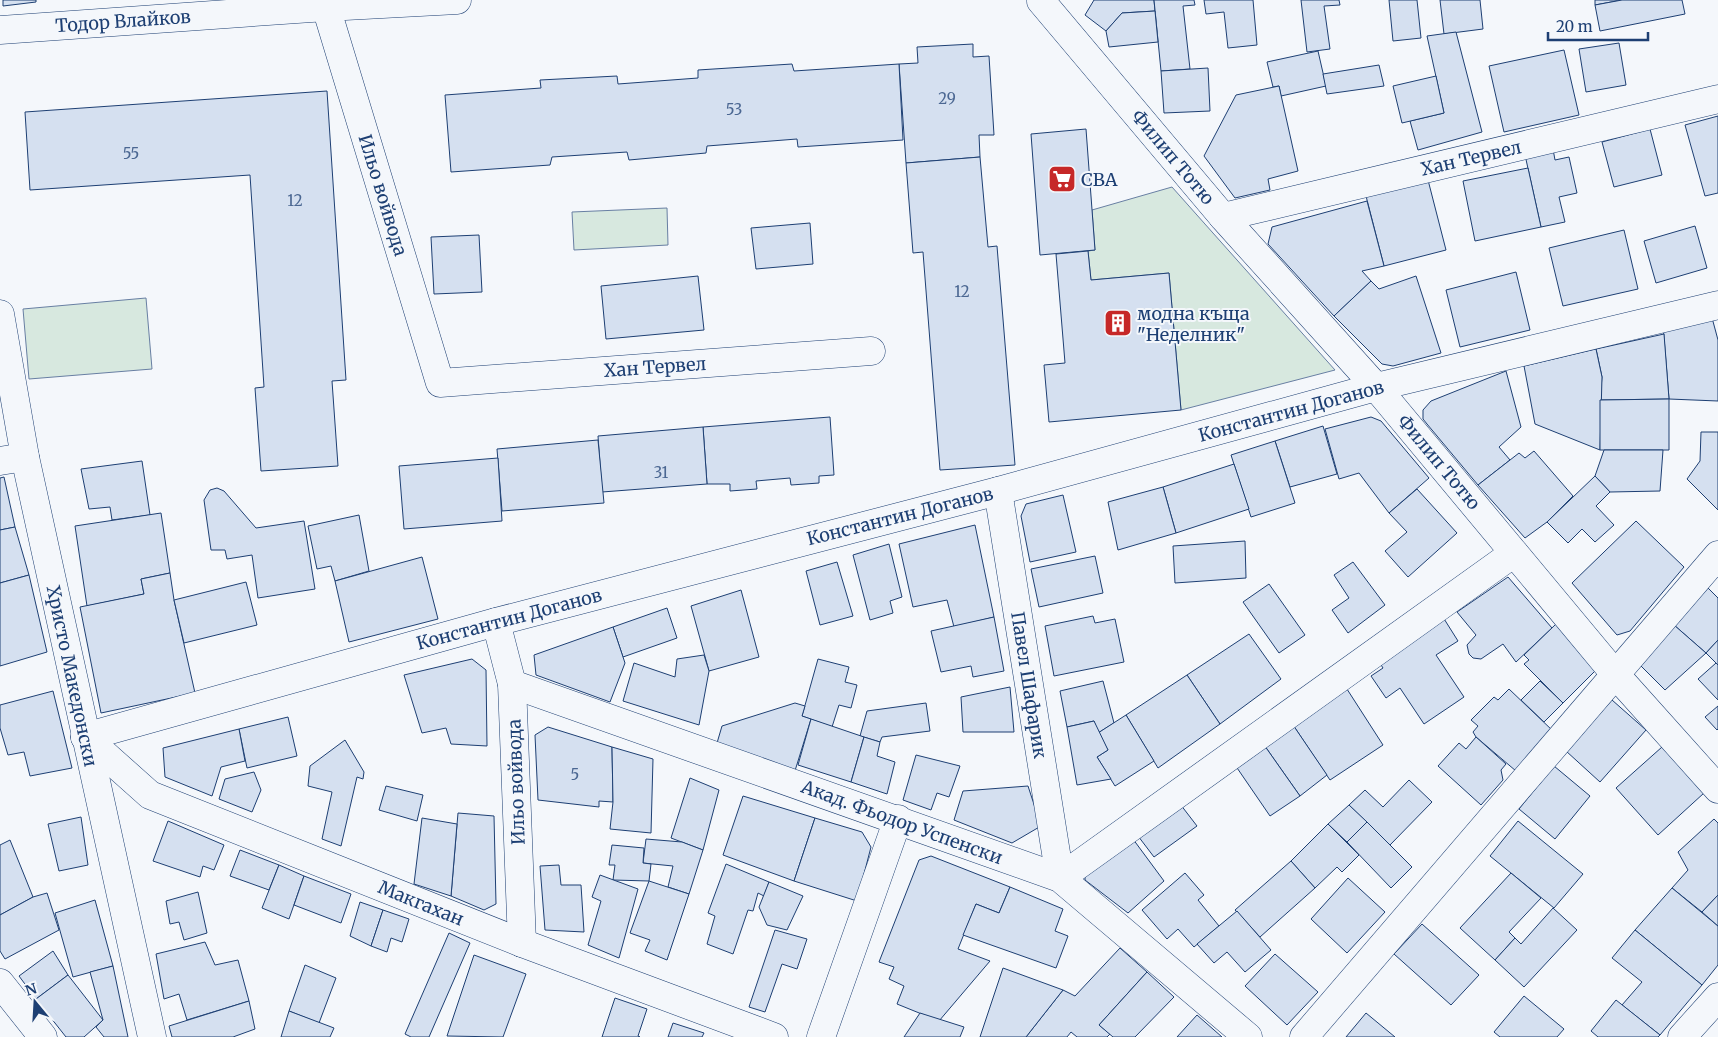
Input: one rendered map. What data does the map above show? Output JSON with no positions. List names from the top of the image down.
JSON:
{
  "streets": {
    "street": [
      "Тодор Влайков",
      "Филип Тотю",
      "Хан Тервел",
      "Ильо войвода",
      "Константин Доганов",
      "Христо Македонски",
      "Павел Шафарик",
      "Акад. Фьодор Успенски",
      "Макгахан"
    ]
  },
  "crossings": [
    ["Тодор Влайков", "Ильо войвода"],
    ["Филип Тотю", "Хан Тервел"],
    ["Филип Тотю", "Константин Доганов"],
    ["Хан Тервел", "Ильо войвода"],
    ["Ильо войвода", "Константин Доганов"],
    ["Ильо войвода", "Акад. Фьодор Успенски"],
    ["Ильо войвода", "Макгахан"],
    ["Константин Доганов", "Христо Македонски"],
    ["Константин Доганов", "Павел Шафарик"],
    ["Константин Доганов", "Макгахан"],
    ["Христо Македонски", "Макгахан"],
    ["Павел Шафарик", "Акад. Фьодор Успенски"]
  ],
  "places": {
    "supermarket": ["CBA"],
    "building": ["модна къща \"Неделник\""]
  },
  "house_numbers": [
    "29",
    "53",
    "55",
    "12",
    "12",
    "31",
    "5"
  ],
  "scale_bar": "20 m",
  "north": "top"
}
